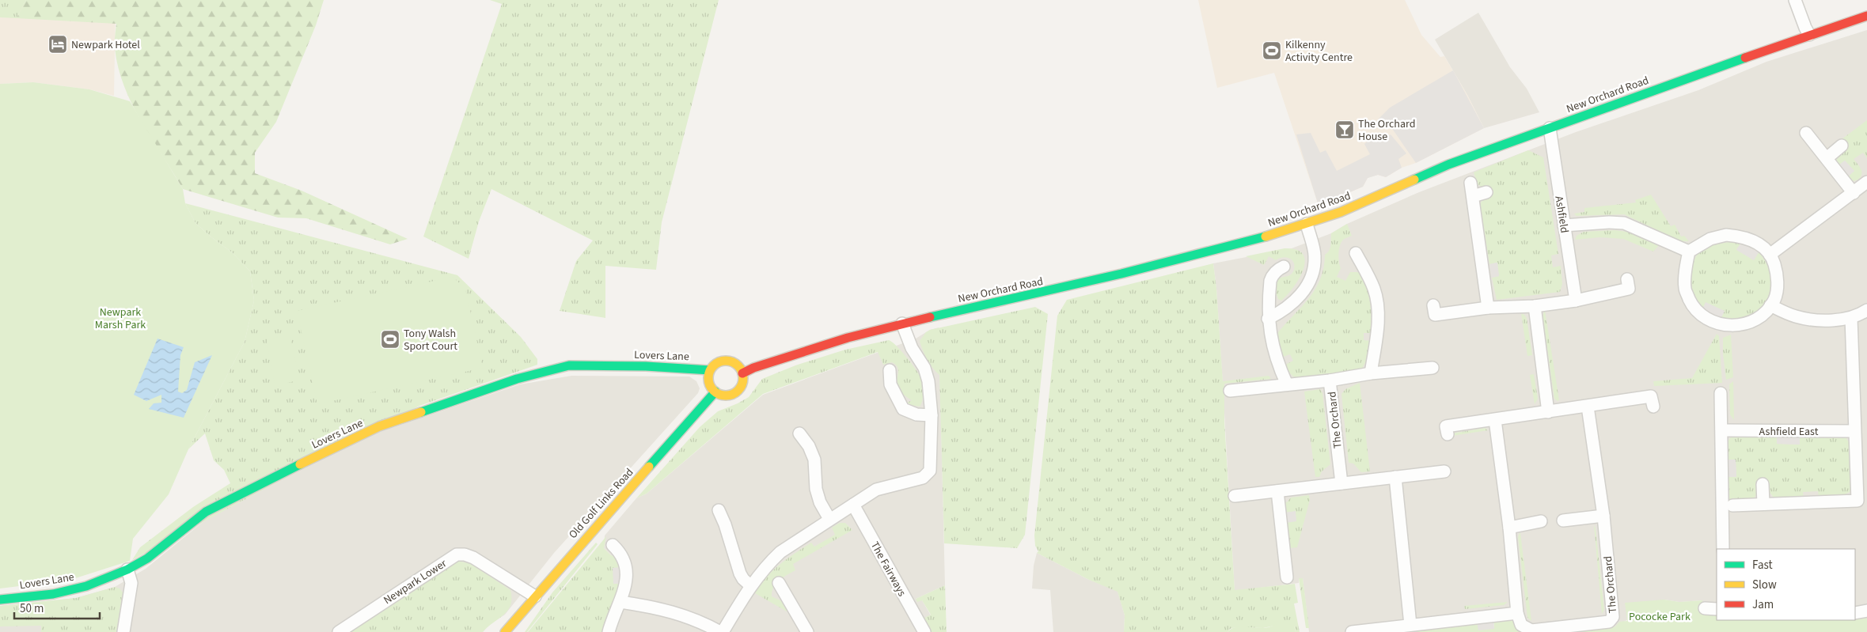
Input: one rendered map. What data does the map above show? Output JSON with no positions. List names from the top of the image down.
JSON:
{
  "streets": {
    "street": [
      "New Orchard Road",
      "Ashfield",
      "Lovers Lane",
      "The Orchard",
      "Ashfield East",
      "Old Golf Links Road",
      "The Fairways",
      "Newpark Lower"
    ]
  },
  "crossings": [
    ["New Orchard Road", "Ashfield"],
    ["New Orchard Road", "Lovers Lane"],
    ["New Orchard Road", "Old Golf Links Road"],
    ["Lovers Lane", "Old Golf Links Road"],
    ["Old Golf Links Road", "Newpark Lower"]
  ],
  "parks": ["Newpark Marsh Park", "Pococke Park"],
  "places": {
    "hotel": ["Newpark Hotel"],
    "sports": ["Kilkenny Activity Centre", "Tony Walsh Sport Court"],
    "bar": ["The Orchard House"]
  },
  "legend": ["Fast", "Slow", "Jam"],
  "scale_bar": "50 m"
}
